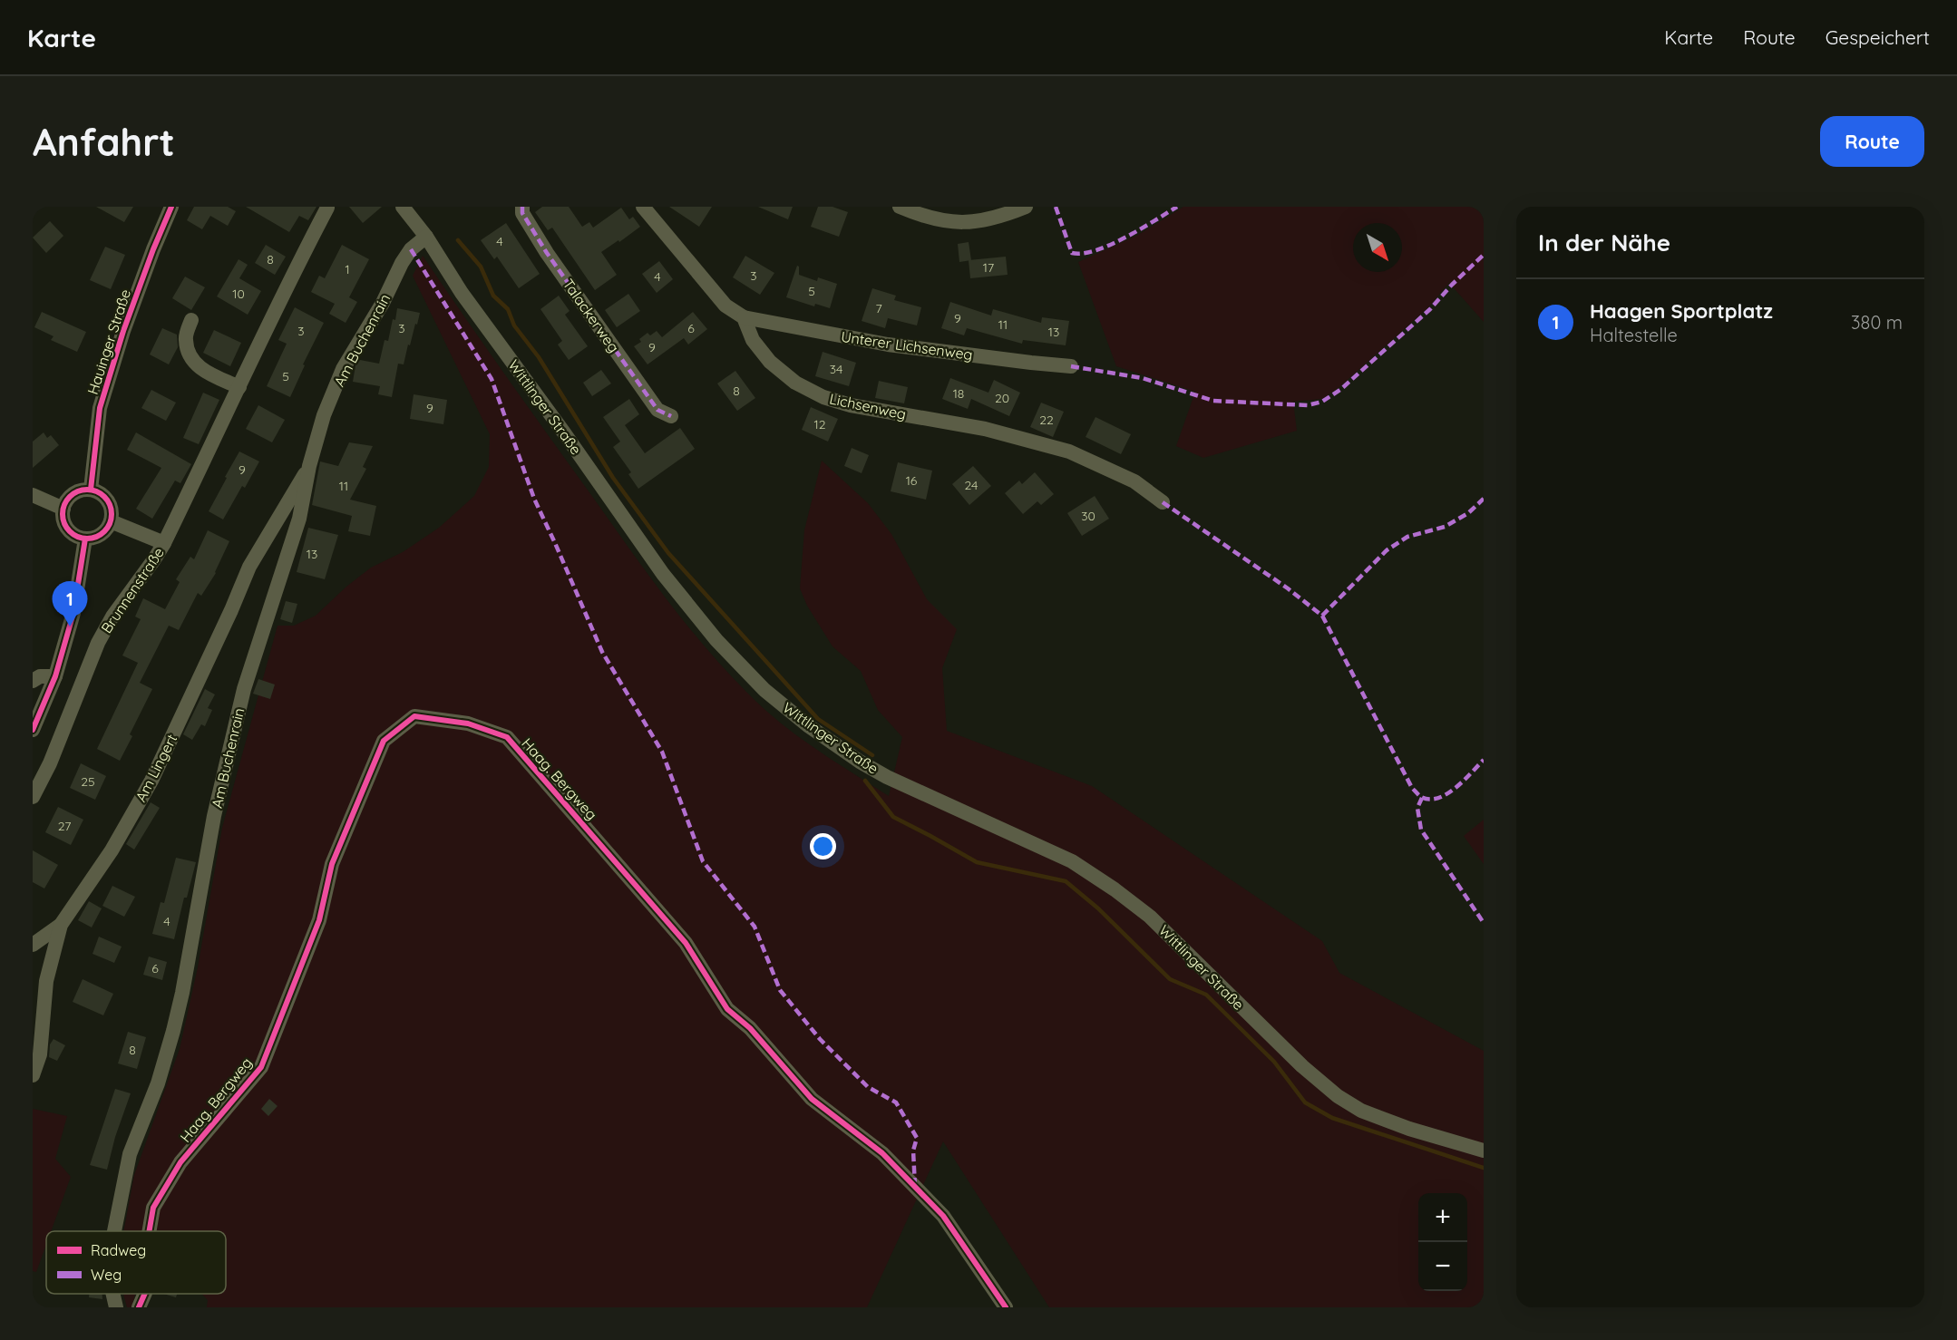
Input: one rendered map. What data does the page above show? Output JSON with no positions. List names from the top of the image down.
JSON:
{
  "streets": {
    "street": [
      "Talackerweg",
      "Am Buchenrain",
      "Hauinger Straße",
      "Unterer Lichsenweg",
      "Lichsenweg",
      "Wittlinger Straße",
      "Brunnenstraße",
      "Am Lingert",
      "Haag. Bergweg"
    ]
  },
  "crossings": [
    ["Am Buchenrain", "Wittlinger Straße"],
    ["Am Buchenrain", "Am Lingert"],
    ["Unterer Lichsenweg", "Lichsenweg"]
  ],
  "house_numbers": [
    "4",
    "8",
    "17",
    "1",
    "3",
    "4",
    "5",
    "10",
    "7",
    "9",
    "11",
    "3",
    "6",
    "3",
    "13",
    "9",
    "34",
    "5",
    "8",
    "18",
    "20",
    "9",
    "22",
    "12",
    "9",
    "16",
    "24",
    "11",
    "30",
    "13",
    "25",
    "27",
    "4",
    "6",
    "8"
  ],
  "legend": ["Radweg", "Weg"],
  "north": "bottom right",
  "page": {
    "header": "Karte",
    "nav": ["Karte", "Route", "Gespeichert"],
    "buttons": "Route",
    "title": "Anfahrt",
    "heading": "In der Nähe",
    "list": [
      {
        "mark": "1",
        "name": "Haagen Sportplatz",
        "note": "Haltestelle",
        "value": "380 m"
      }
    ],
    "pins": "1",
    "map_buttons": ["+", "−"]
  }
}
